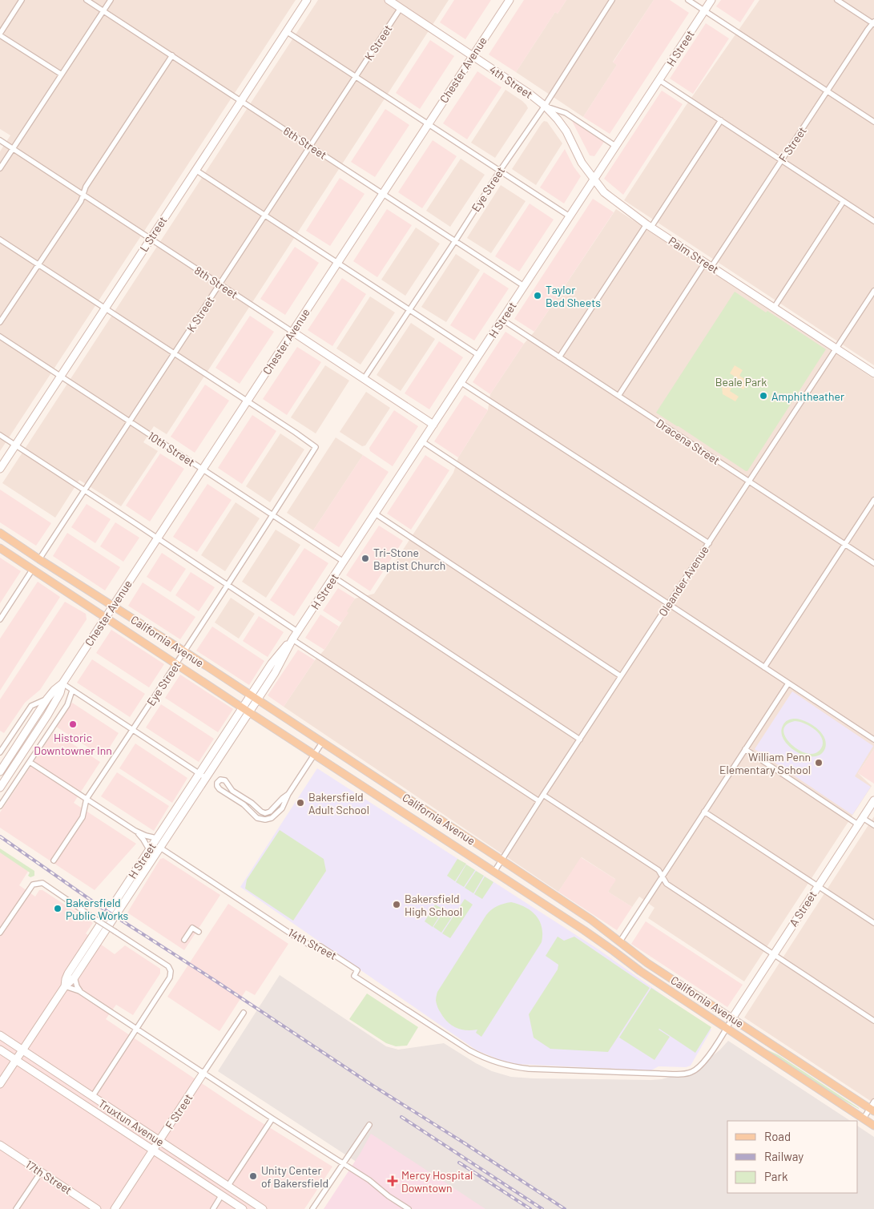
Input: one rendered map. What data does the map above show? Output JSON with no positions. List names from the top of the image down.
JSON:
{
  "streets": {
    "main road": ["California Avenue"],
    "street": [
      "K Street",
      "H Street",
      "Chester Avenue",
      "4th Street",
      "6th Street",
      "F Street",
      "Eye Street",
      "L Street",
      "Palm Street",
      "8th Street",
      "Dracena Street",
      "10th Street",
      "Oleander Avenue",
      "A Street",
      "14th Street",
      "Truxtun Avenue",
      "17th Street"
    ]
  },
  "crossings": [
    ["K Street", "4th Street"],
    ["K Street", "6th Street"],
    ["K Street", "8th Street"],
    ["K Street", "10th Street"],
    ["K Street", "California Avenue"],
    ["H Street", "4th Street"],
    ["H Street", "6th Street"],
    ["H Street", "Palm Street"],
    ["H Street", "8th Street"],
    ["H Street", "Dracena Street"],
    ["H Street", "10th Street"],
    ["H Street", "California Avenue"],
    ["H Street", "14th Street"],
    ["H Street", "Truxtun Avenue"],
    ["Chester Avenue", "4th Street"],
    ["Chester Avenue", "6th Street"],
    ["Chester Avenue", "Eye Street"],
    ["Chester Avenue", "8th Street"],
    ["Chester Avenue", "10th Street"],
    ["Chester Avenue", "California Avenue"],
    ["4th Street", "Eye Street"],
    ["4th Street", "Palm Street"],
    ["6th Street", "Eye Street"],
    ["6th Street", "L Street"],
    ["F Street", "Palm Street"],
    ["F Street", "Dracena Street"],
    ["F Street", "Truxtun Avenue"],
    ["Eye Street", "Palm Street"],
    ["Eye Street", "8th Street"],
    ["Eye Street", "10th Street"],
    ["Eye Street", "California Avenue"],
    ["L Street", "8th Street"],
    ["L Street", "10th Street"],
    ["Palm Street", "Oleander Avenue"],
    ["Dracena Street", "Oleander Avenue"],
    ["Oleander Avenue", "California Avenue"],
    ["California Avenue", "A Street"],
    ["California Avenue", "14th Street"]
  ],
  "parks": ["Beale Park"],
  "places": {
    "other": [
      "Taylor Bed Sheets",
      "Amphitheather",
      "Tri-Stone Baptist Church",
      "Historic Downtowner Inn",
      "William Penn Elementary School",
      "Bakersfield Adult School",
      "Bakersfield High School",
      "Bakersfield Public Works",
      "Unity Center of Bakersfield"
    ],
    "health": ["Mercy Hospital Downtown"]
  },
  "legend": ["Road", "Railway", "Park"]
}
